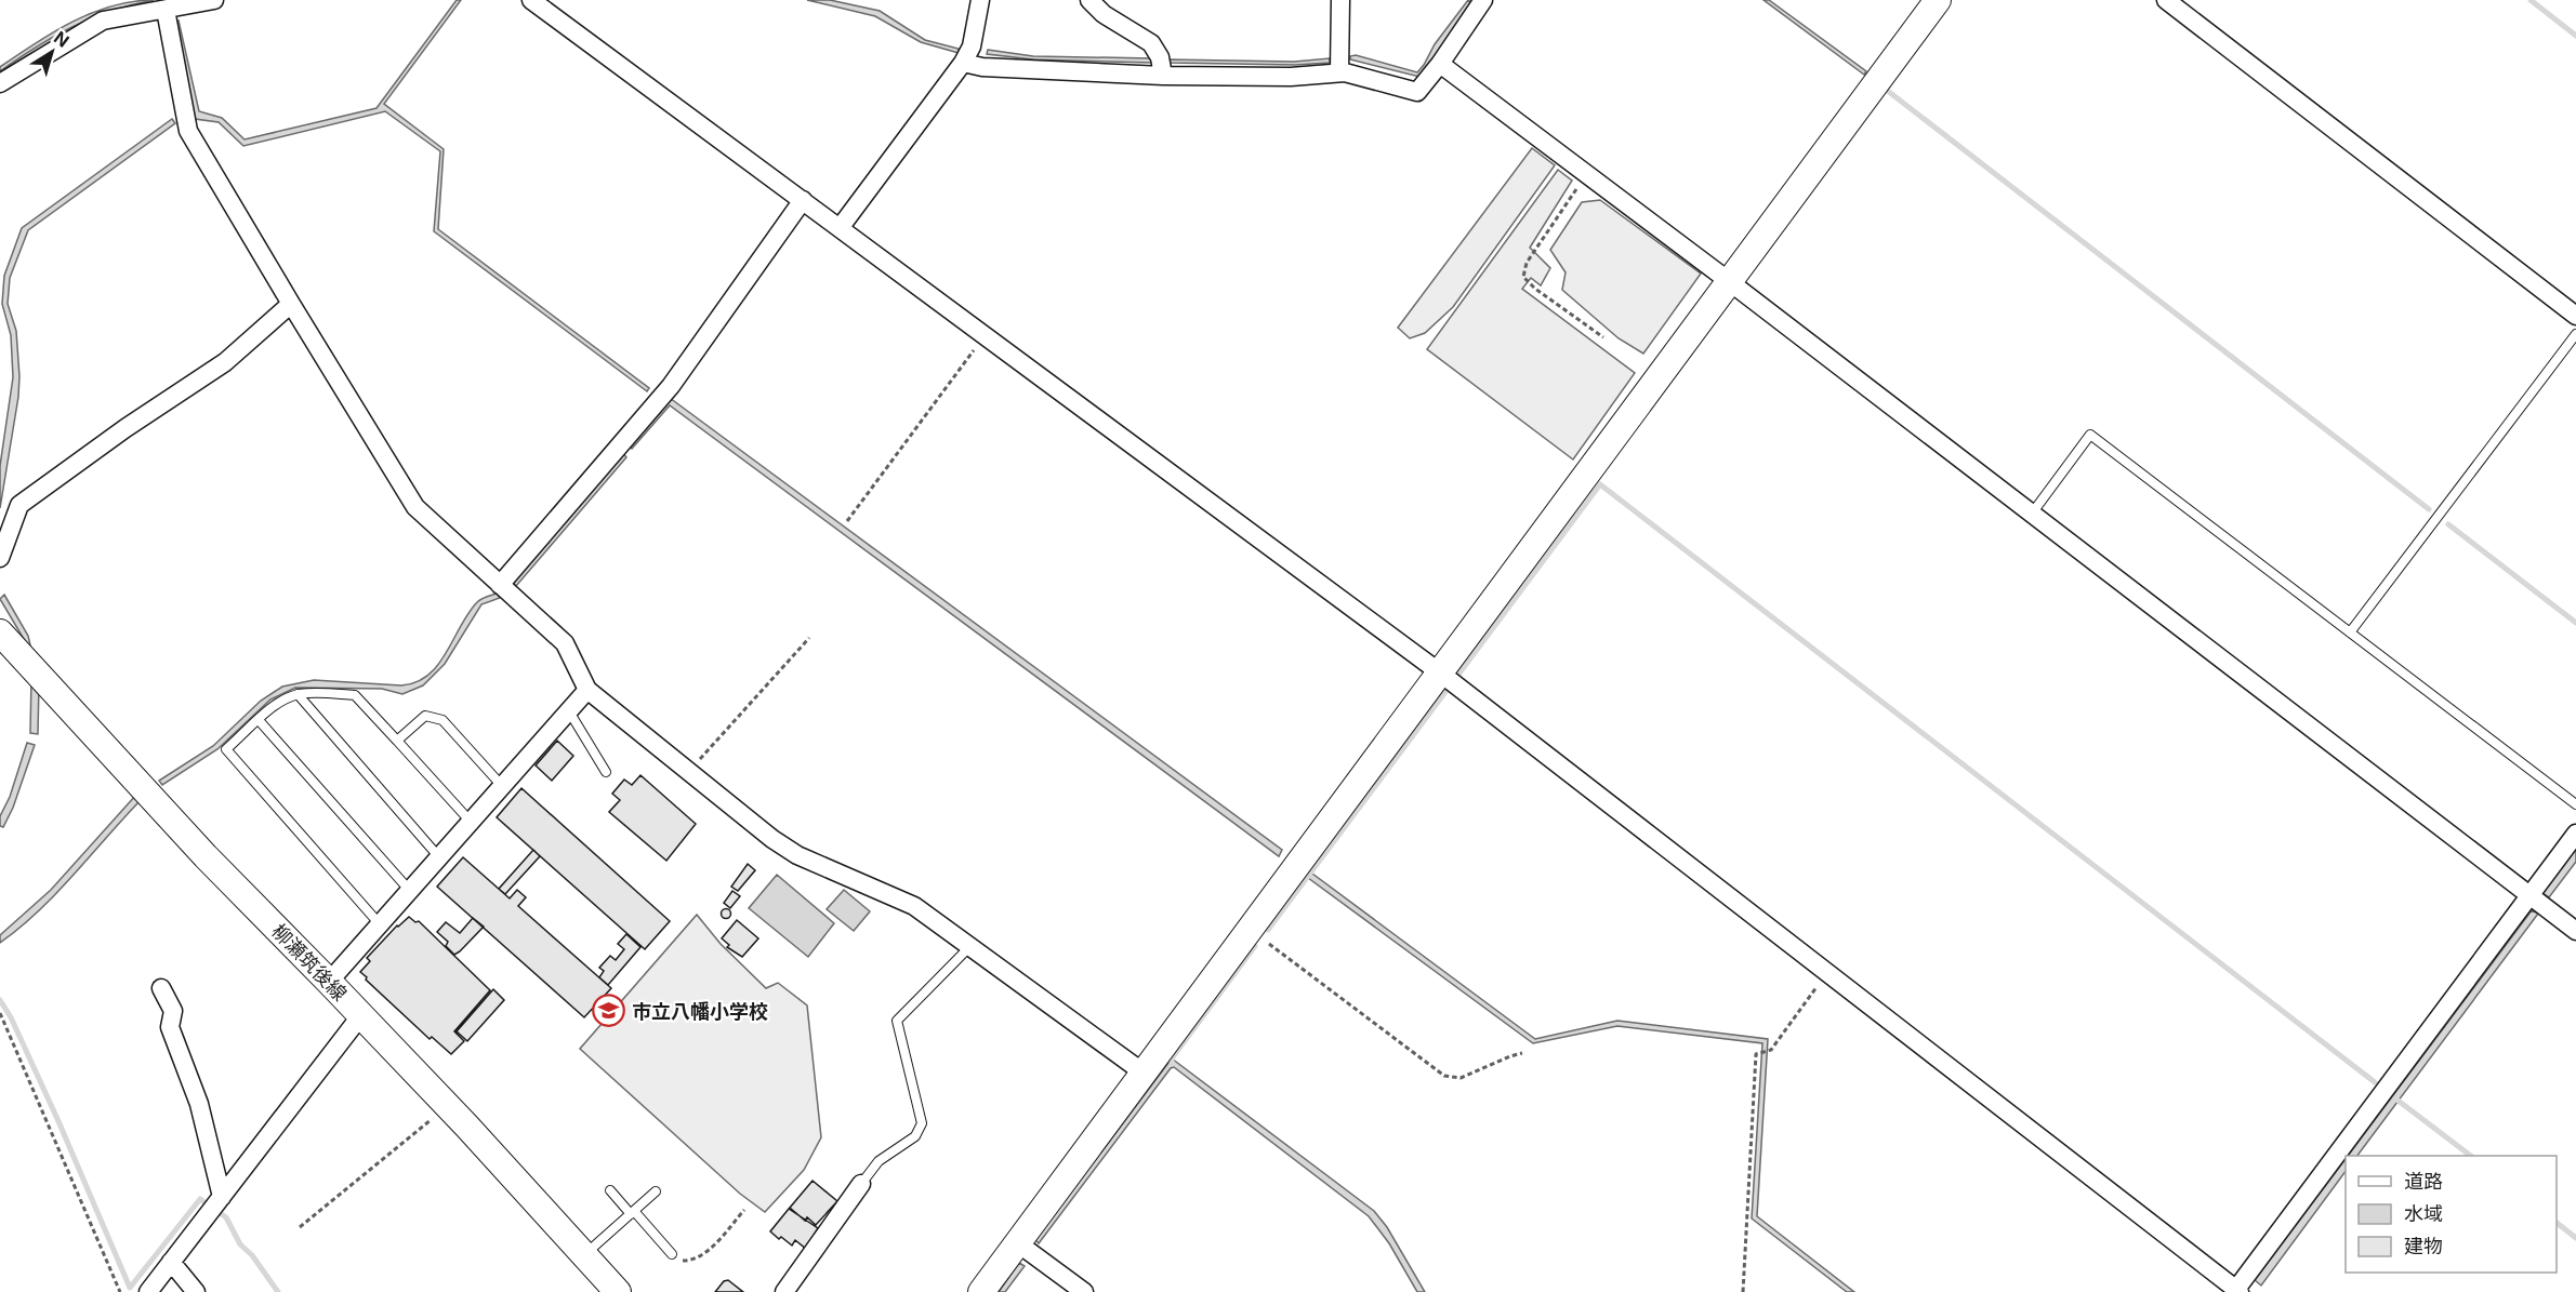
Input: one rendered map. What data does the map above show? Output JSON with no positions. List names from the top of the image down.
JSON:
{
  "streets": {
    "street": ["柳瀬筑後線"]
  },
  "places": {
    "school or university": ["市立八幡小学校"]
  },
  "legend": ["道路", "水域", "建物"],
  "north": "top right"
}
